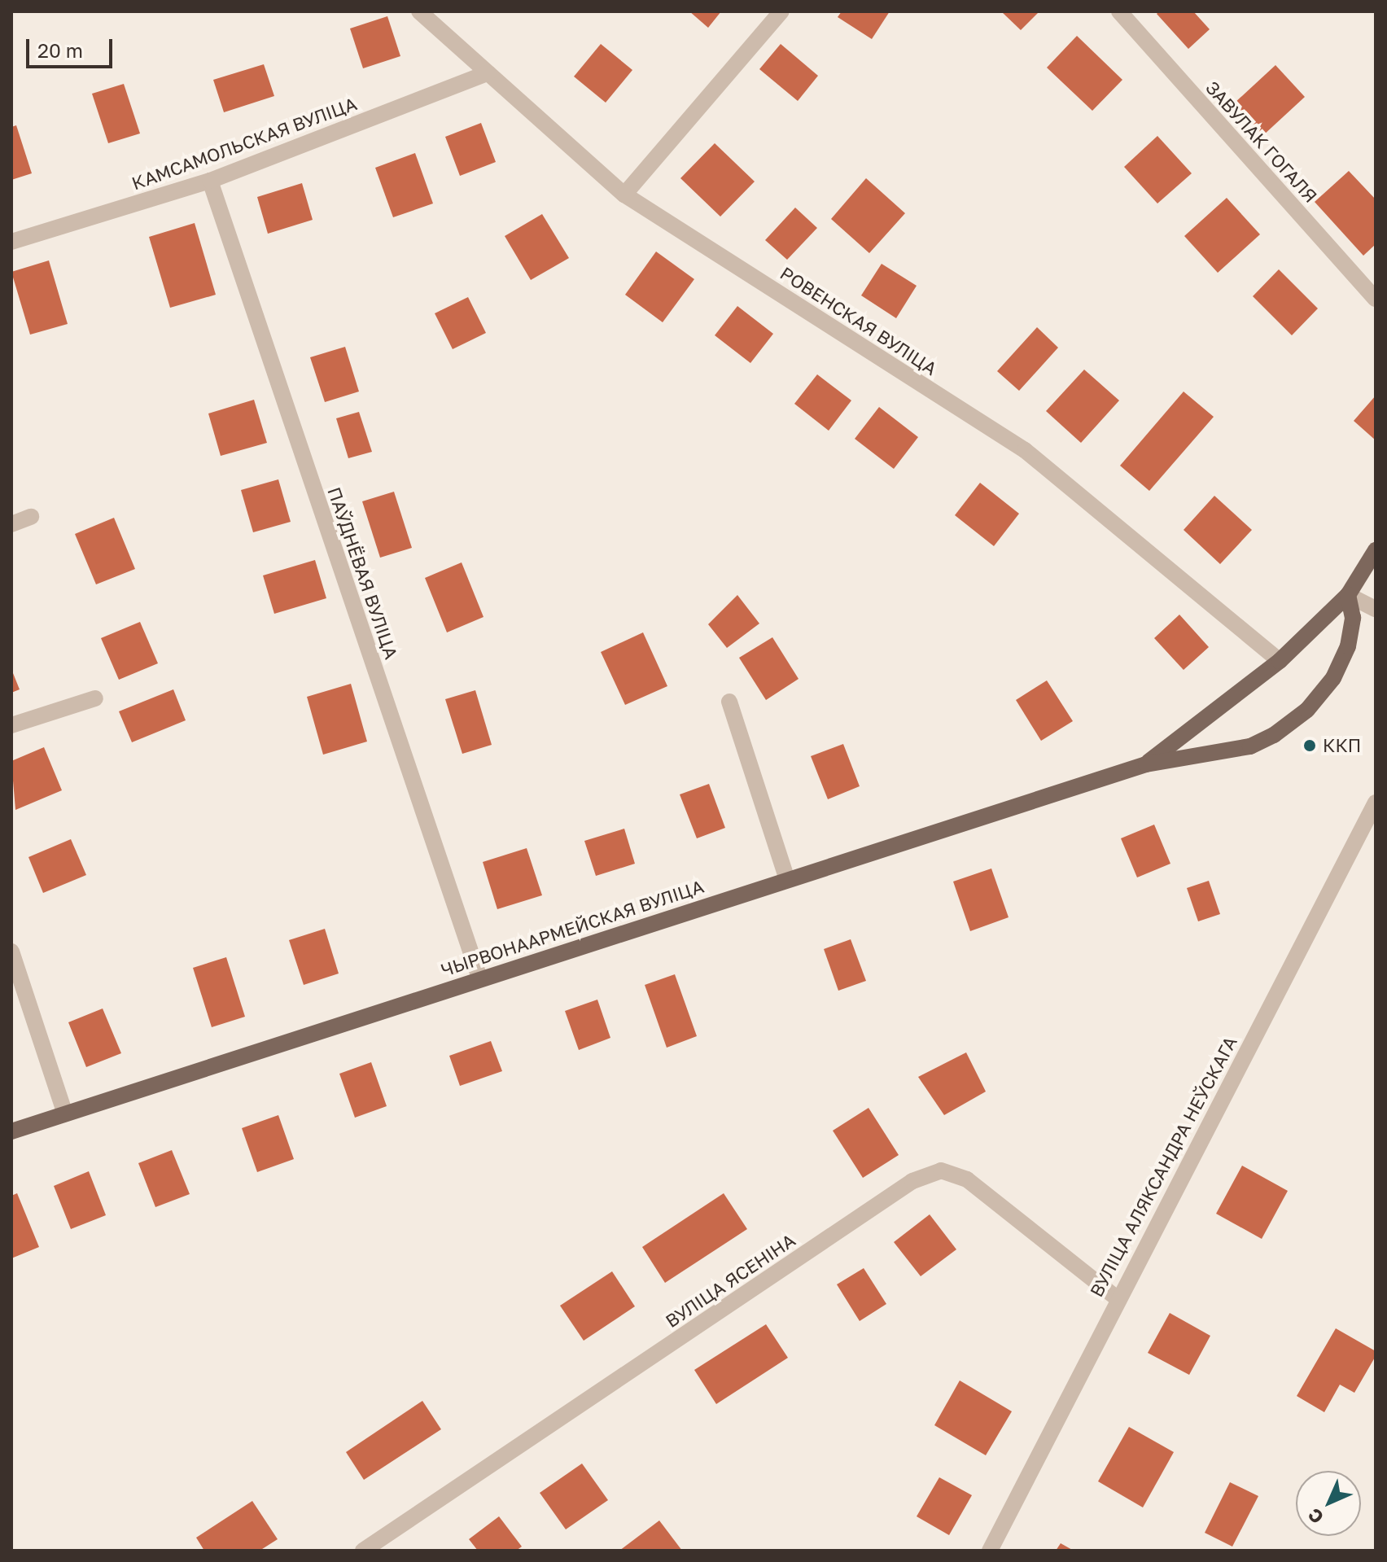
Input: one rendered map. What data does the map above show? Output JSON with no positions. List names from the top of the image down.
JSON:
{
  "streets": {
    "main road": ["ЧЫРВОНААРМЕЙСКАЯ ВУЛІЦА"],
    "street": [
      "ЗАВУЛАК ГОГАЛЯ",
      "КАМСАМОЛЬСКАЯ ВУЛІЦА",
      "РОВЕНСКАЯ ВУЛІЦА",
      "ПАЎДНЁВАЯ ВУЛІЦА",
      "ВУЛІЦА АЛЯКСАНДРА НЕЎСКАГА",
      "ВУЛІЦА ЯСЕНІНА"
    ]
  },
  "crossings": [
    ["КАМСАМОЛЬСКАЯ ВУЛІЦА", "РОВЕНСКАЯ ВУЛІЦА"],
    ["КАМСАМОЛЬСКАЯ ВУЛІЦА", "ПАЎДНЁВАЯ ВУЛІЦА"],
    ["РОВЕНСКАЯ ВУЛІЦА", "ЧЫРВОНААРМЕЙСКАЯ ВУЛІЦА"],
    ["ПАЎДНЁВАЯ ВУЛІЦА", "ЧЫРВОНААРМЕЙСКАЯ ВУЛІЦА"],
    ["ВУЛІЦА АЛЯКСАНДРА НЕЎСКАГА", "ВУЛІЦА ЯСЕНІНА"]
  ],
  "places": ["ККП"],
  "scale_bar": "20 m",
  "north": "bottom left"
}
